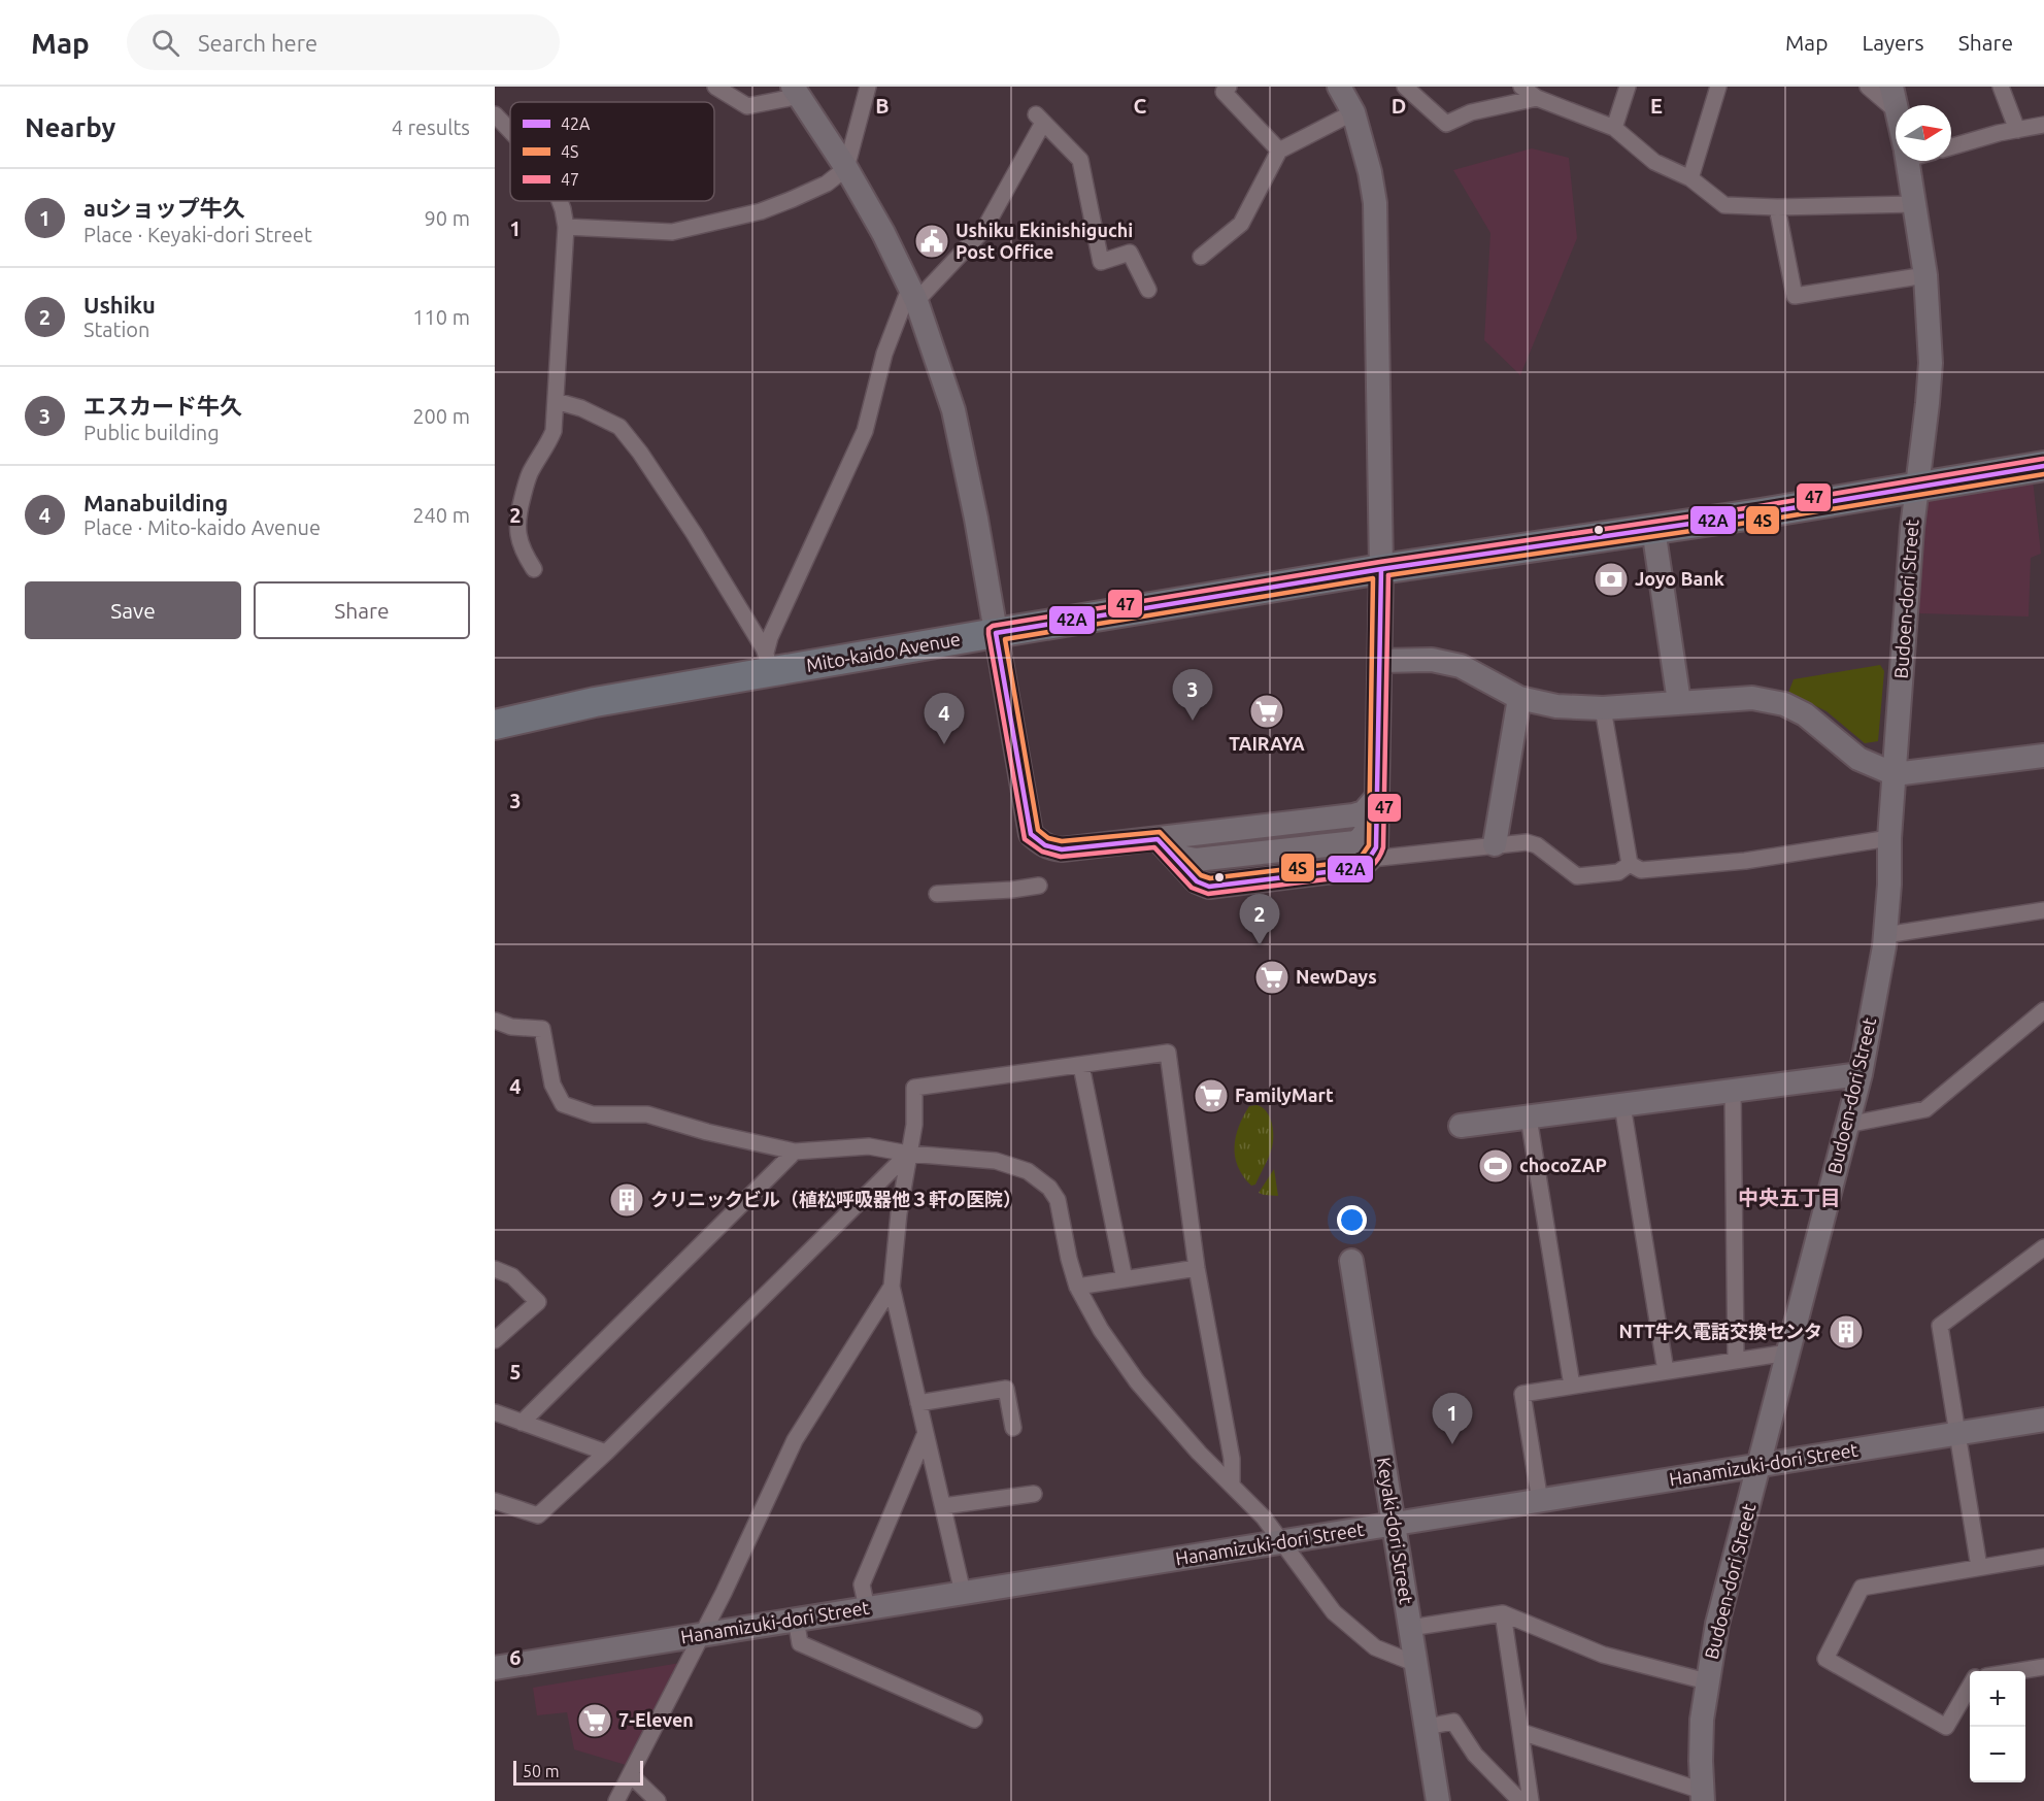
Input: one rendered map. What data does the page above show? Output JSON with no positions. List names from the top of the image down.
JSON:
{
  "streets": {
    "highway": ["Mito-kaido Avenue"],
    "street": ["Budoen-dori Street", "Hanamizuki-dori Street", "Keyaki-dori Street"]
  },
  "crossings": [
    ["Budoen-dori Street", "Mito-kaido Avenue"],
    ["Budoen-dori Street", "Hanamizuki-dori Street"],
    ["Hanamizuki-dori Street", "Keyaki-dori Street"]
  ],
  "districts": ["中央五丁目"],
  "places": {
    "public building": ["Ushiku Ekinishiguchi Post Office"],
    "bank": ["Joyo Bank"],
    "supermarket": [
      "TAIRAYA",
      "NewDays",
      "FamilyMart",
      "7-Eleven"
    ],
    "sports": ["chocoZAP"],
    "building": ["クリニックビル（植松呼吸器他３軒の医院）", "NTT牛久電話交換センタ"]
  },
  "lines": ["transit line 47", "transit line 42A", "transit line 4S"],
  "legend": ["42A", "4S", "47"],
  "scale_bar": "50 m",
  "north": "right",
  "page": {
    "header": "Map",
    "search": "Search here",
    "nav": ["Map", "Layers", "Share"],
    "heading": ["Nearby", "4 results"],
    "list": [
      {
        "mark": "1",
        "name": "auショップ牛久",
        "note": "Place · Keyaki-dori Street",
        "value": "90 m"
      },
      {
        "mark": "2",
        "name": "Ushiku",
        "note": "Station",
        "value": "110 m"
      },
      {
        "mark": "3",
        "name": "エスカード牛久",
        "note": "Public building",
        "value": "200 m"
      },
      {
        "mark": "4",
        "name": "Manabuilding",
        "note": "Place · Mito-kaido Avenue",
        "value": "240 m"
      }
    ],
    "buttons": ["Save", "Share"],
    "pins": [
      "3",
      "4",
      "2",
      "1"
    ],
    "map_buttons": ["+", "−"],
    "scale": "50 m"
  },
  "grid": {
    "columns": [
      "B",
      "C",
      "D",
      "E"
    ],
    "rows": [
      "1",
      "2",
      "3",
      "4",
      "5",
      "6"
    ]
  }
}
